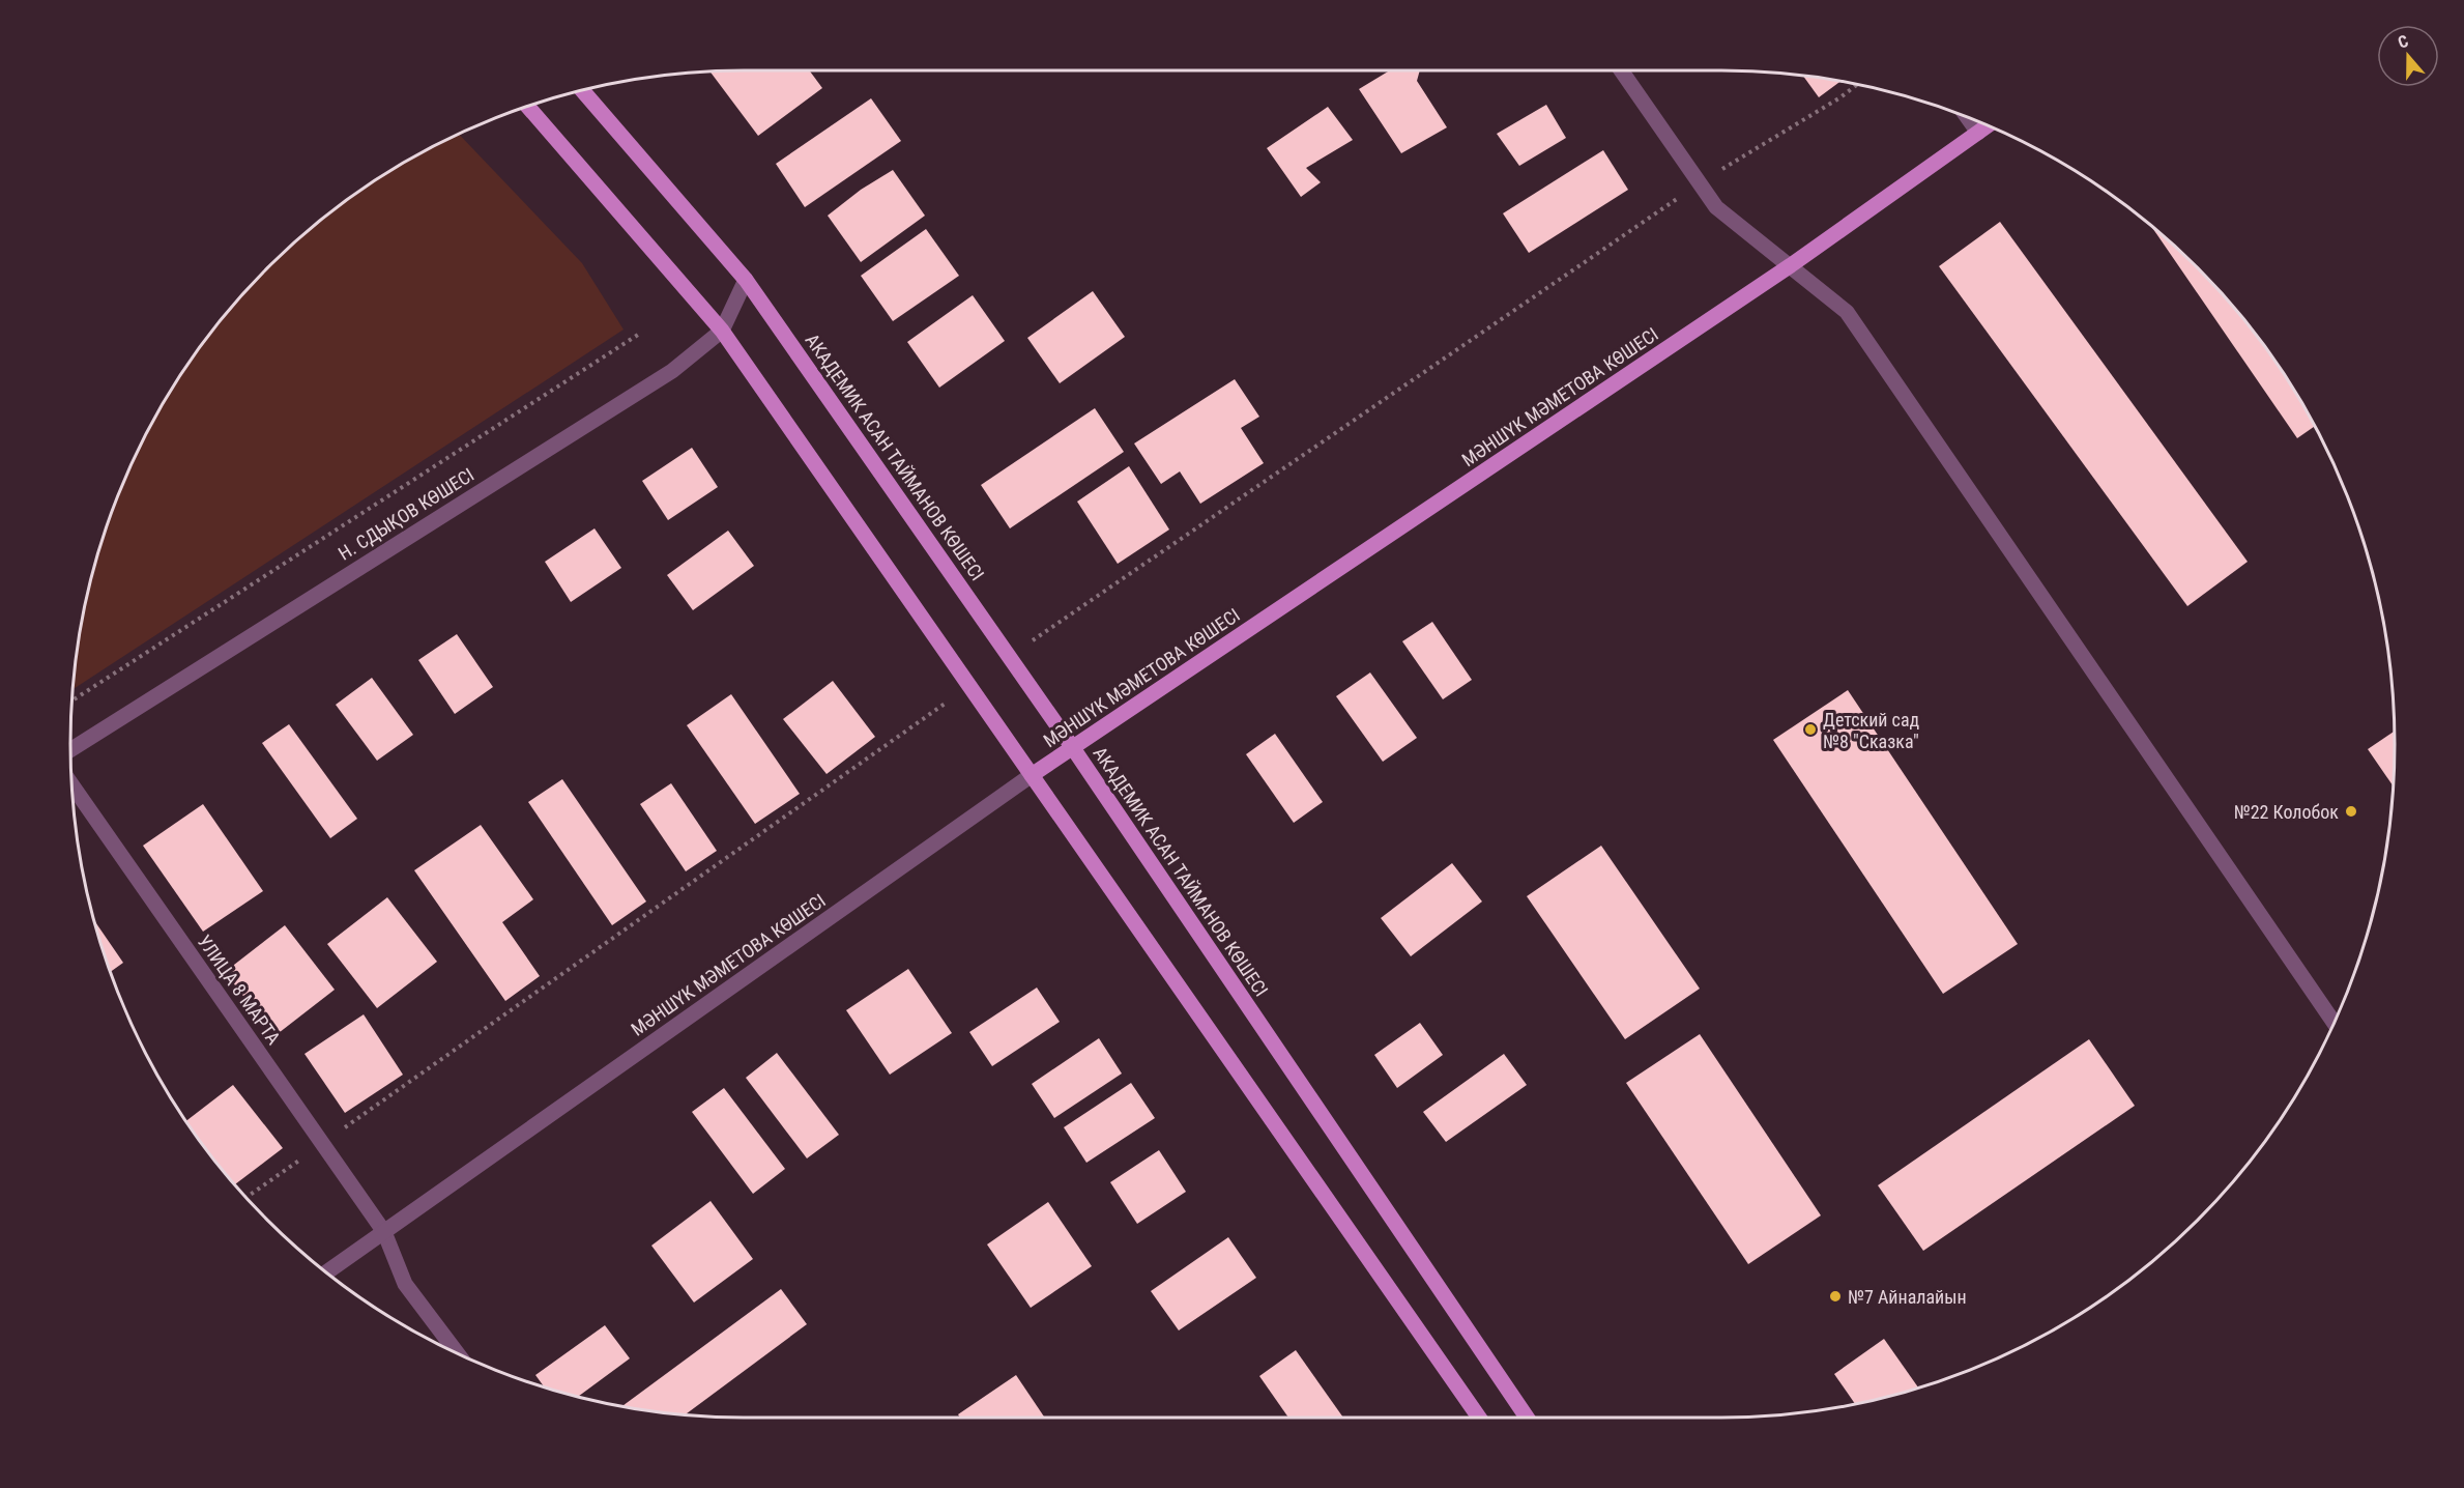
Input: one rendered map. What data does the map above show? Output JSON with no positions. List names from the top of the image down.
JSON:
{
  "streets": {
    "main road": ["МӘНШҮК МӘМЕТОВА КӨШЕСІ", "АКАДЕМИК АСАН ТАЙМАНОВ КӨШЕСІ"],
    "street": ["Н. СДЫҚОВ КӨШЕСІ", "УЛИЦА 8 МАРТА"]
  },
  "crossings": [
    ["МӘНШҮК МӘМЕТОВА КӨШЕСІ", "АКАДЕМИК АСАН ТАЙМАНОВ КӨШЕСІ"],
    ["МӘНШҮК МӘМЕТОВА КӨШЕСІ", "УЛИЦА 8 МАРТА"],
    ["АКАДЕМИК АСАН ТАЙМАНОВ КӨШЕСІ", "Н. СДЫҚОВ КӨШЕСІ"]
  ],
  "places": ["Детский сад №8 \"Сказка\"", "№22 Колобок", "№7 Айналайын"],
  "north": "top"
}
